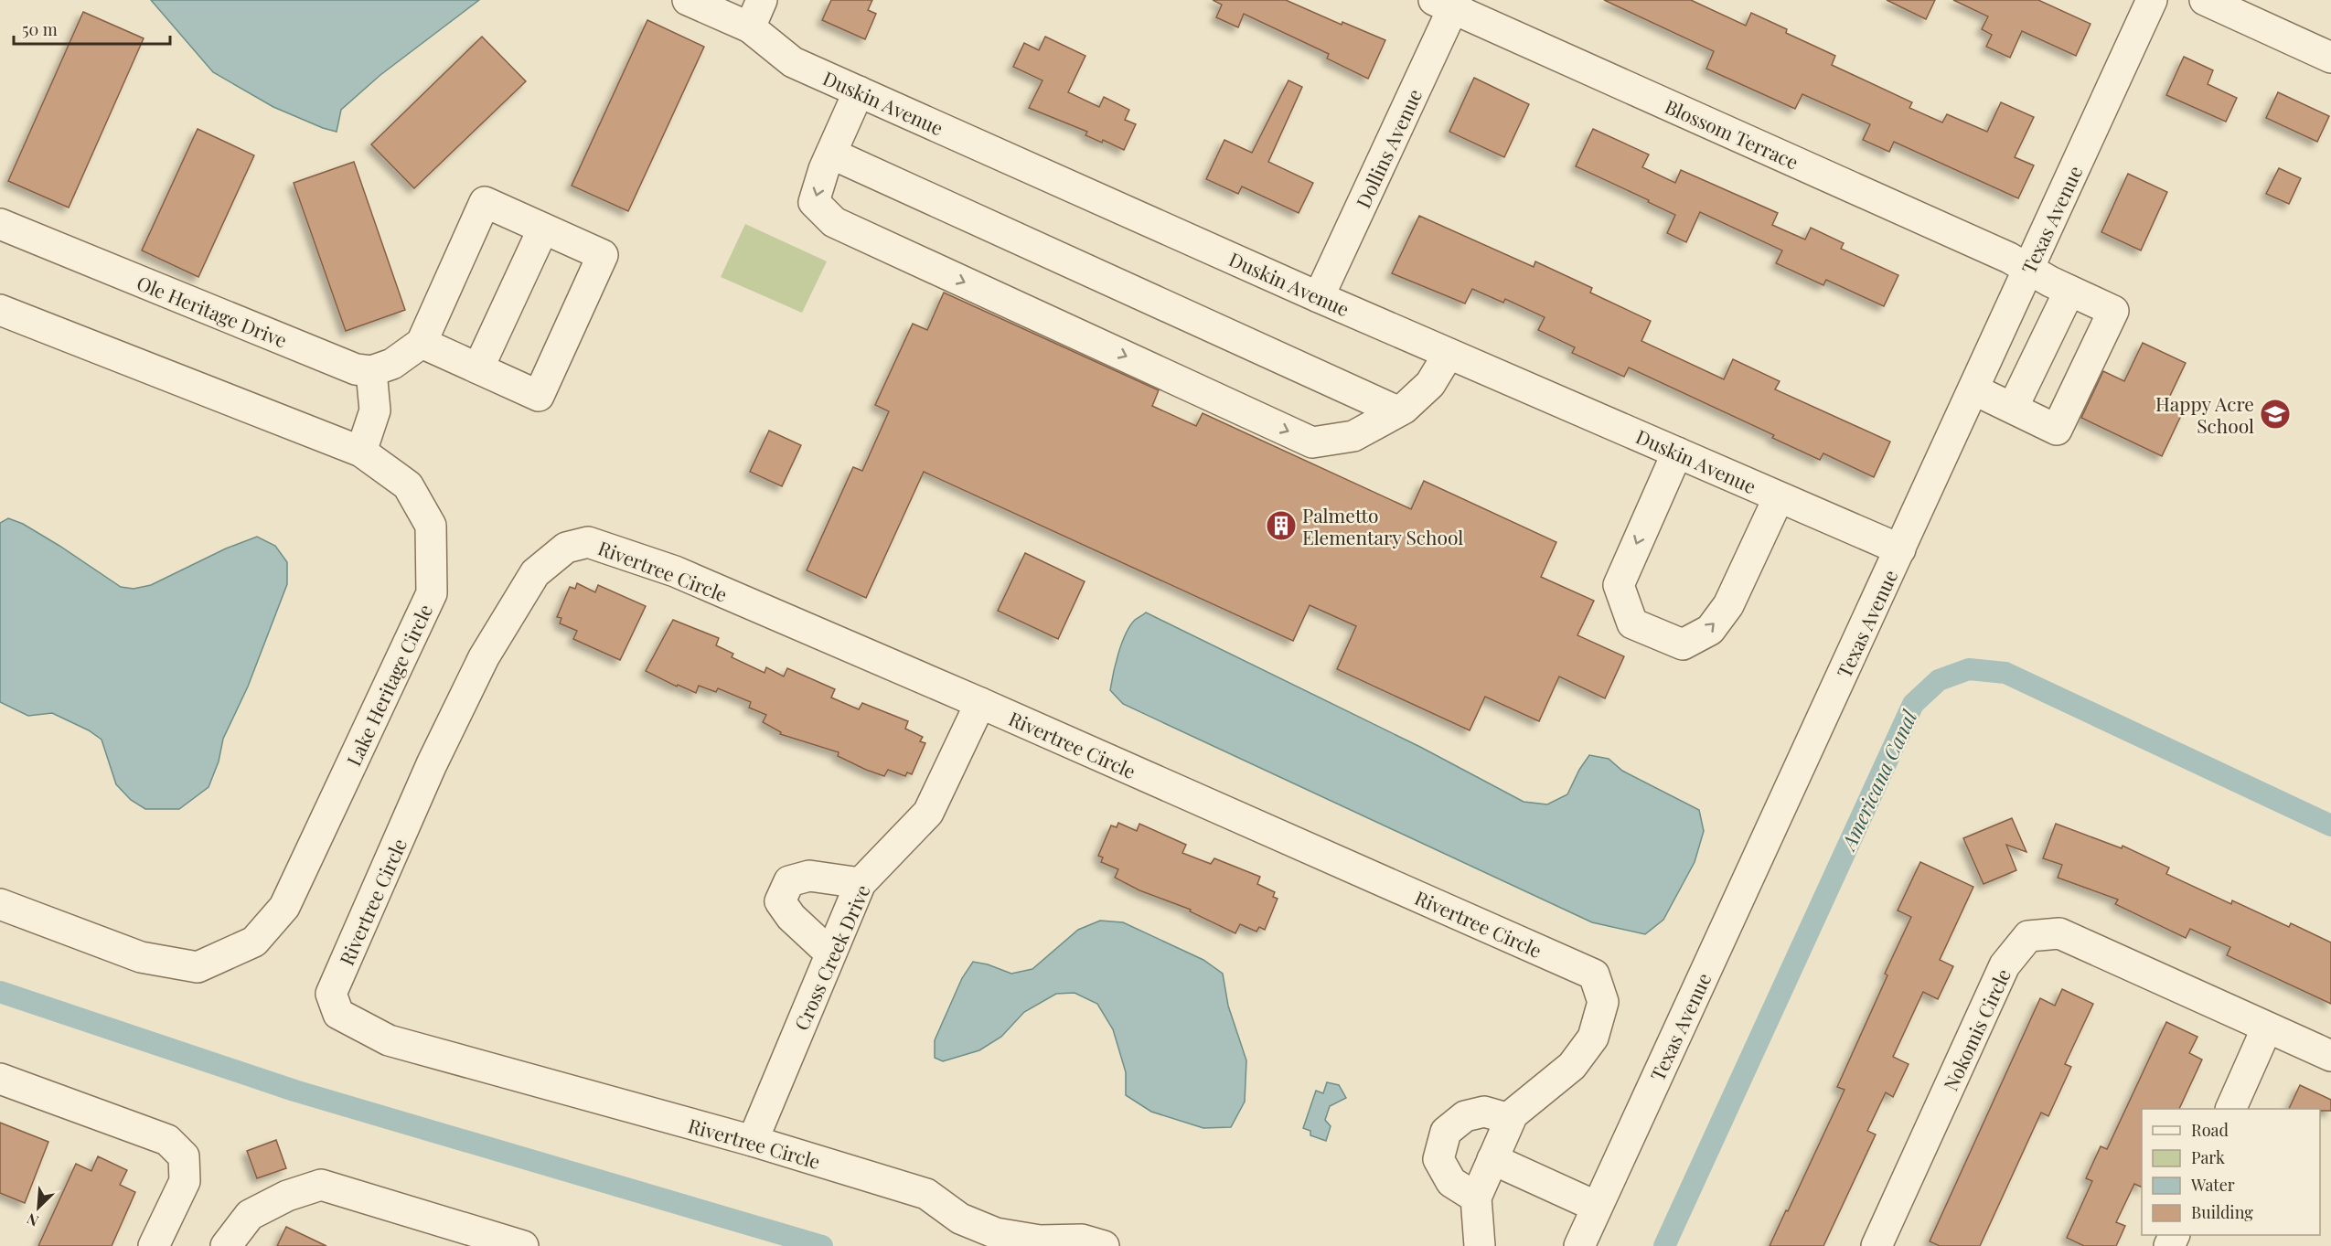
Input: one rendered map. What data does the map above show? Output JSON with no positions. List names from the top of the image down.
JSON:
{
  "streets": {
    "street": [
      "Duskin Avenue",
      "Blossom Terrace",
      "Dollins Avenue",
      "Texas Avenue",
      "Ole Heritage Drive",
      "Rivertree Circle",
      "Lake Heritage Circle",
      "Cross Creek Drive",
      "Nokomis Circle"
    ]
  },
  "crossings": [
    ["Duskin Avenue", "Dollins Avenue"],
    ["Duskin Avenue", "Texas Avenue"],
    ["Blossom Terrace", "Dollins Avenue"],
    ["Blossom Terrace", "Texas Avenue"],
    ["Rivertree Circle", "Cross Creek Drive"]
  ],
  "water": ["Americana Canal"],
  "places": {
    "school or university": ["Happy Acre School"],
    "building": ["Palmetto Elementary School"]
  },
  "legend": [
    "Road",
    "Park",
    "Water",
    "Building"
  ],
  "scale_bar": "50 m",
  "north": "bottom left"
}
